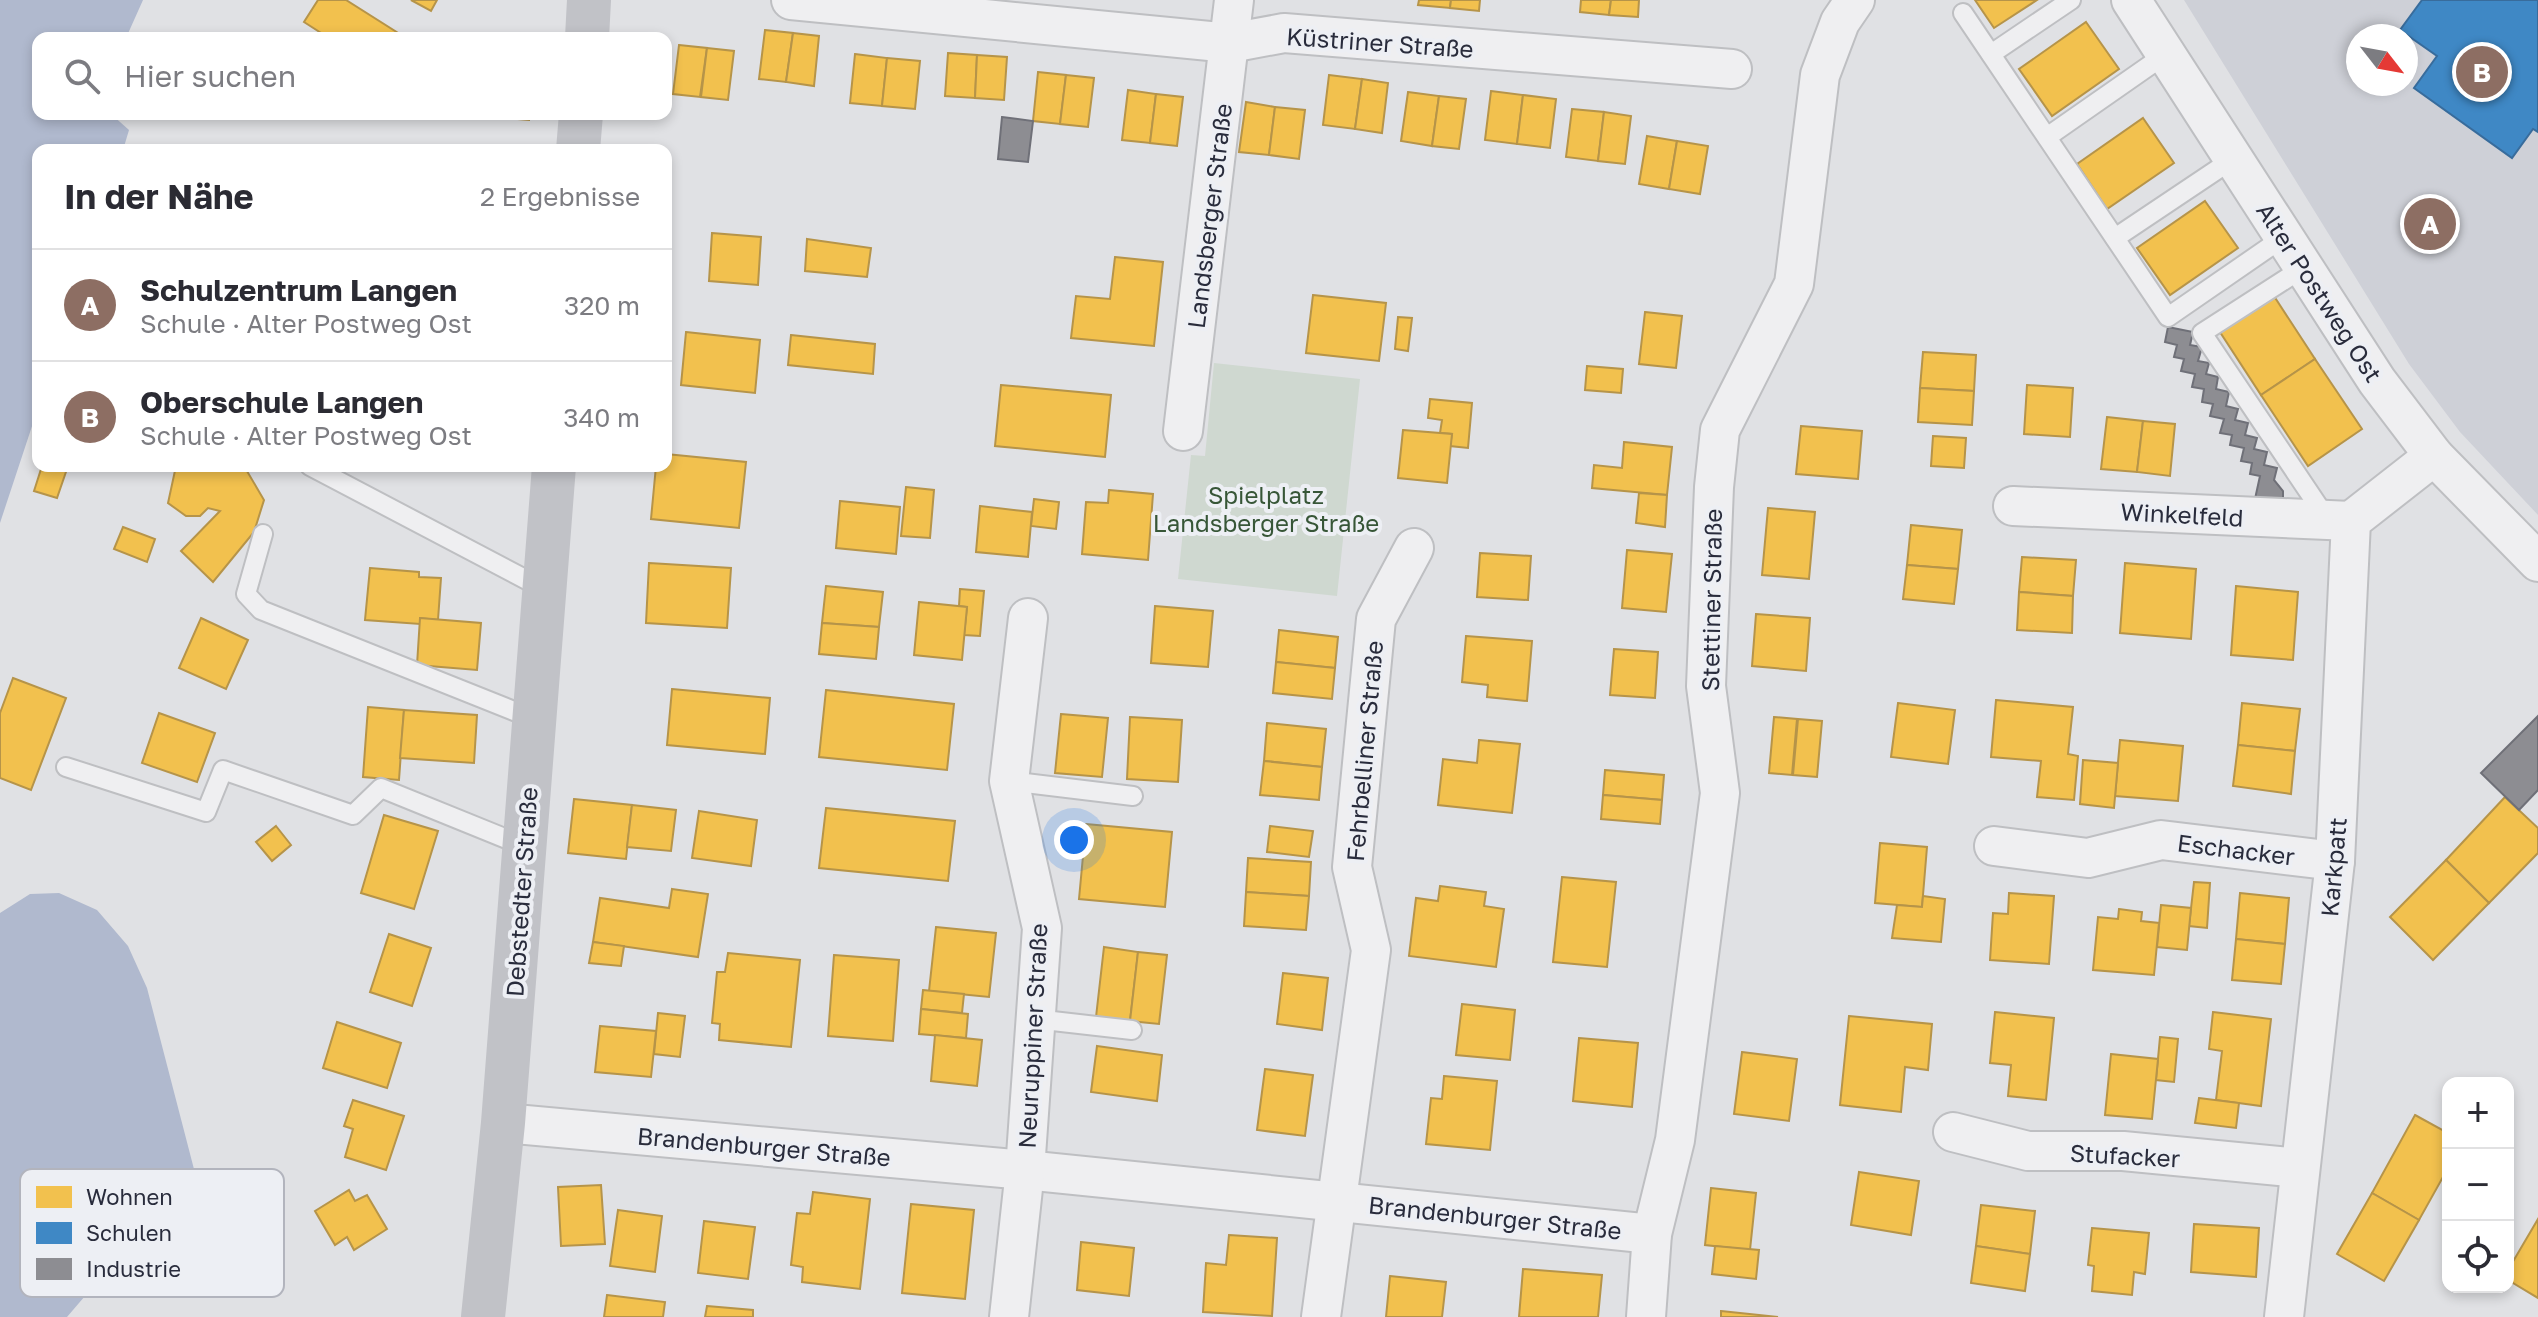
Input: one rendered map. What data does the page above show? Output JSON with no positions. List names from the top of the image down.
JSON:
{
  "streets": {
    "main road": ["Debstedter Straße"],
    "street": [
      "Küstriner Straße",
      "Landsberger Straße",
      "Alter Postweg Ost",
      "Winkelfeld",
      "Stettiner Straße",
      "Fehrbelliner Straße",
      "Eschacker",
      "Karkpatt",
      "Neuruppiner Straße",
      "Brandenburger Straße",
      "Stufacker"
    ]
  },
  "crossings": [
    ["Küstriner Straße", "Landsberger Straße"],
    ["Winkelfeld", "Karkpatt"],
    ["Stettiner Straße", "Brandenburger Straße"],
    ["Fehrbelliner Straße", "Brandenburger Straße"],
    ["Eschacker", "Karkpatt"],
    ["Karkpatt", "Stufacker"],
    ["Debstedter Straße", "Brandenburger Straße"],
    ["Neuruppiner Straße", "Brandenburger Straße"]
  ],
  "parks": ["Spielplatz Landsberger Straße"],
  "legend": ["Wohnen", "Schulen", "Industrie"],
  "north": "bottom right",
  "page": {
    "search": "Hier suchen",
    "pins": ["B", "A"],
    "heading": ["In der Nähe", "2 Ergebnisse"],
    "list": [
      {
        "mark": "A",
        "name": "Schulzentrum Langen",
        "note": "Schule · Alter Postweg Ost",
        "value": "320 m"
      },
      {
        "mark": "B",
        "name": "Oberschule Langen",
        "note": "Schule · Alter Postweg Ost",
        "value": "340 m"
      }
    ],
    "map_buttons": ["+", "−"]
  }
}
